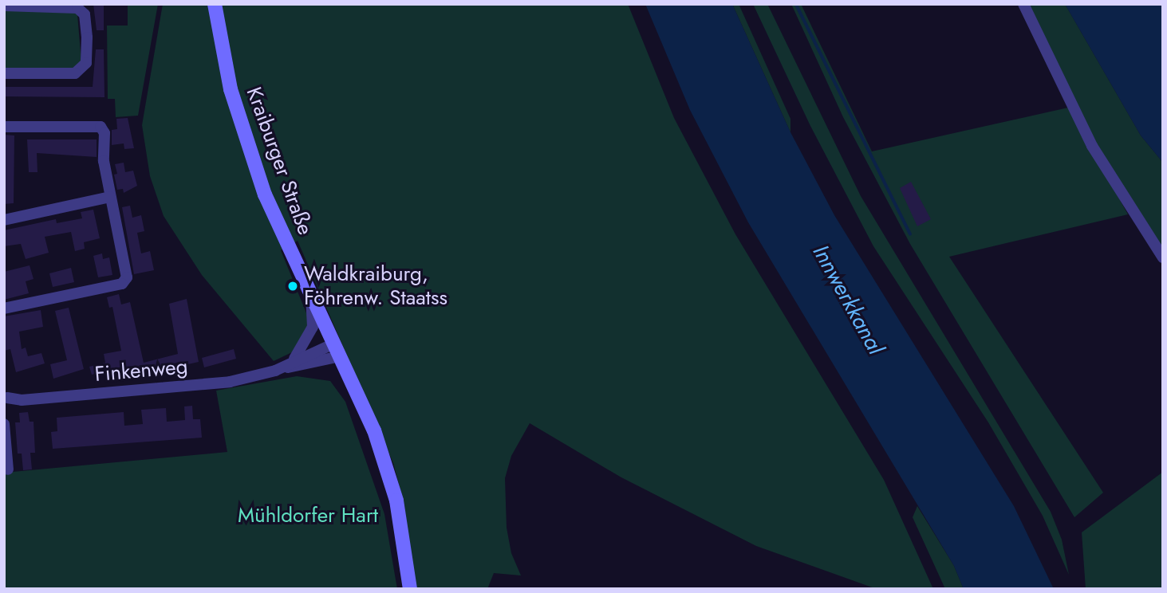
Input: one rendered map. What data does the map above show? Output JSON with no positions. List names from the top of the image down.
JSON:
{
  "streets": {
    "main road": ["Kraiburger Straße"],
    "street": ["Finkenweg"]
  },
  "crossings": [
    ["Kraiburger Straße", "Finkenweg"]
  ],
  "water": ["Innwerkkanal"],
  "parks": ["Mühldorfer Hart"],
  "places": ["Waldkraiburg, Föhrenw. Staatss"]
}
